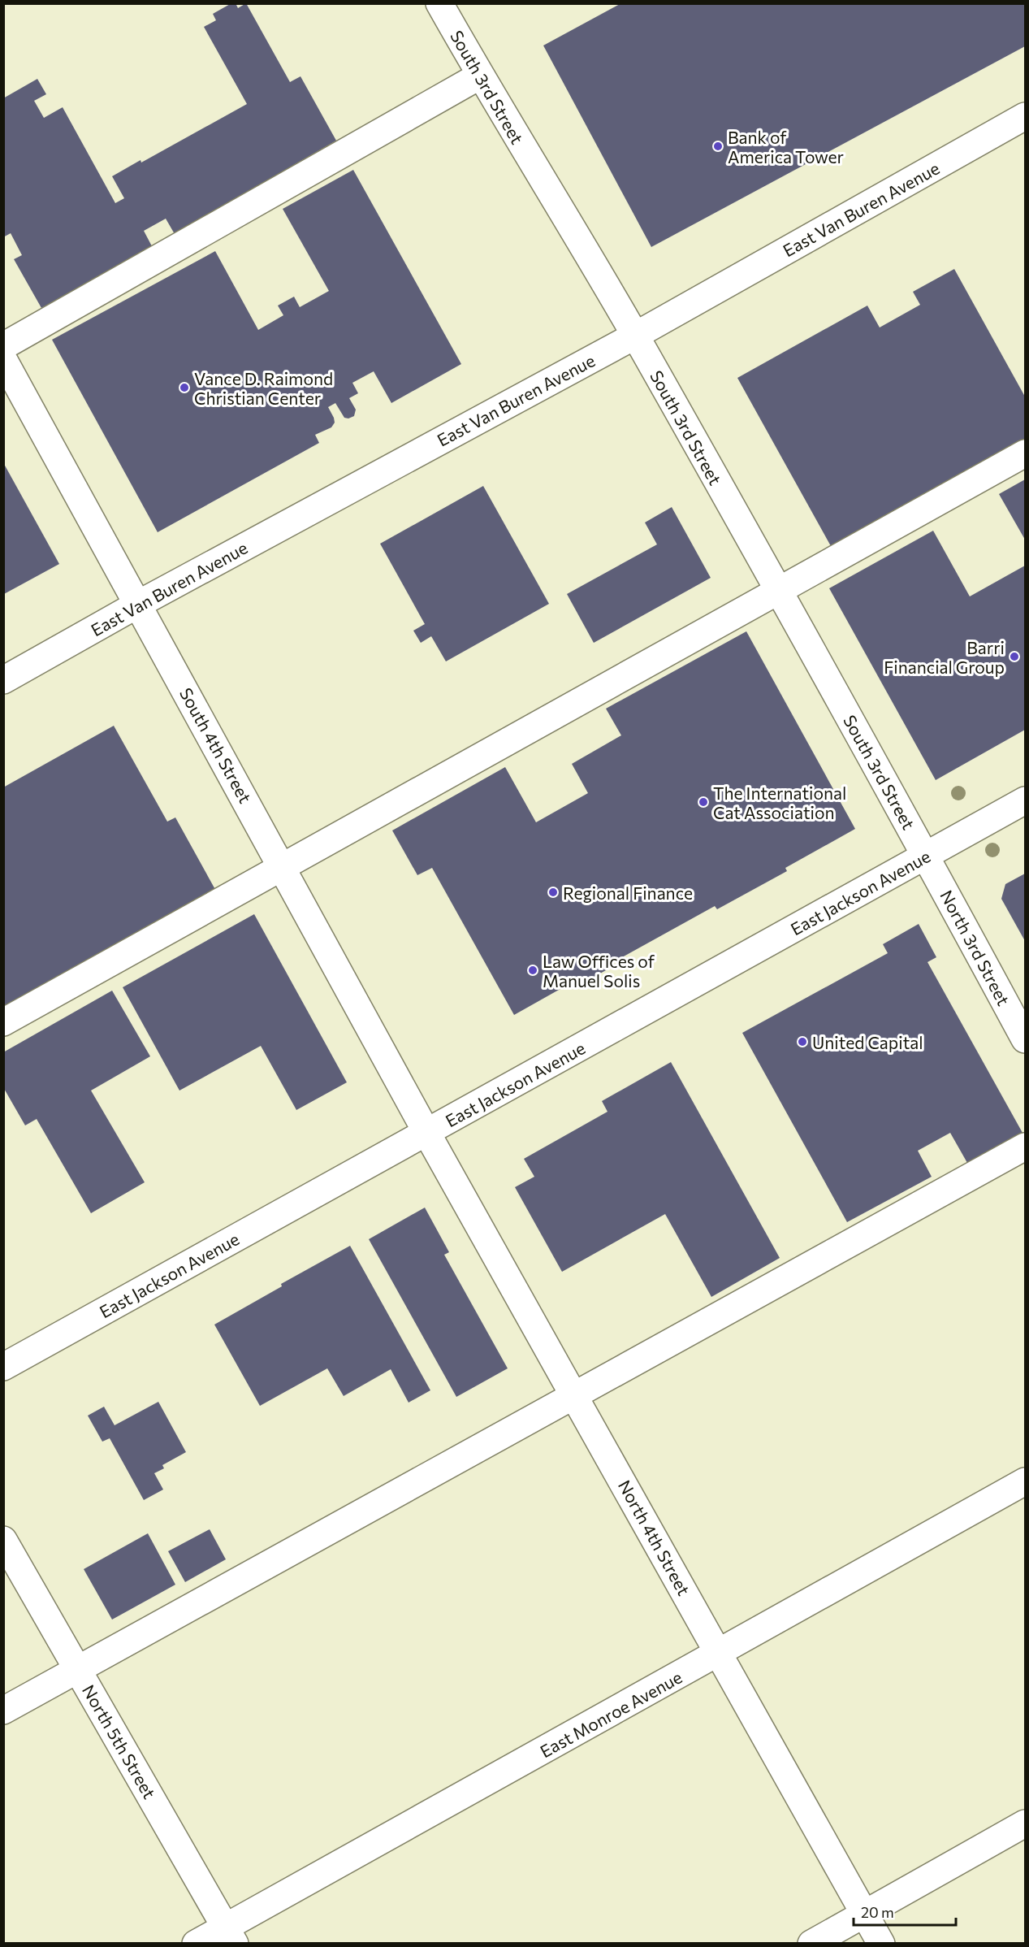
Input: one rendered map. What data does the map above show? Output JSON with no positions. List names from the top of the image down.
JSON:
{
  "streets": {
    "street": [
      "South 3rd Street",
      "East Van Buren Avenue",
      "South 4th Street",
      "East Jackson Avenue",
      "North 3rd Street",
      "North 4th Street",
      "East Monroe Avenue",
      "North 5th Street"
    ]
  },
  "crossings": [
    ["South 3rd Street", "East Van Buren Avenue"],
    ["South 3rd Street", "East Jackson Avenue"],
    ["South 3rd Street", "North 3rd Street"],
    ["East Van Buren Avenue", "South 4th Street"],
    ["South 4th Street", "East Jackson Avenue"],
    ["South 4th Street", "North 4th Street"],
    ["East Jackson Avenue", "North 3rd Street"],
    ["East Jackson Avenue", "North 4th Street"],
    ["North 4th Street", "East Monroe Avenue"],
    ["East Monroe Avenue", "North 5th Street"]
  ],
  "places": [
    "Bank of America Tower",
    "Vance D. Raimond Christian Center",
    "Barri Financial Group",
    "The International Cat Association",
    "Regional Finance",
    "Law Offices of Manuel Solis",
    "United Capital"
  ],
  "scale_bar": "20 m"
}
